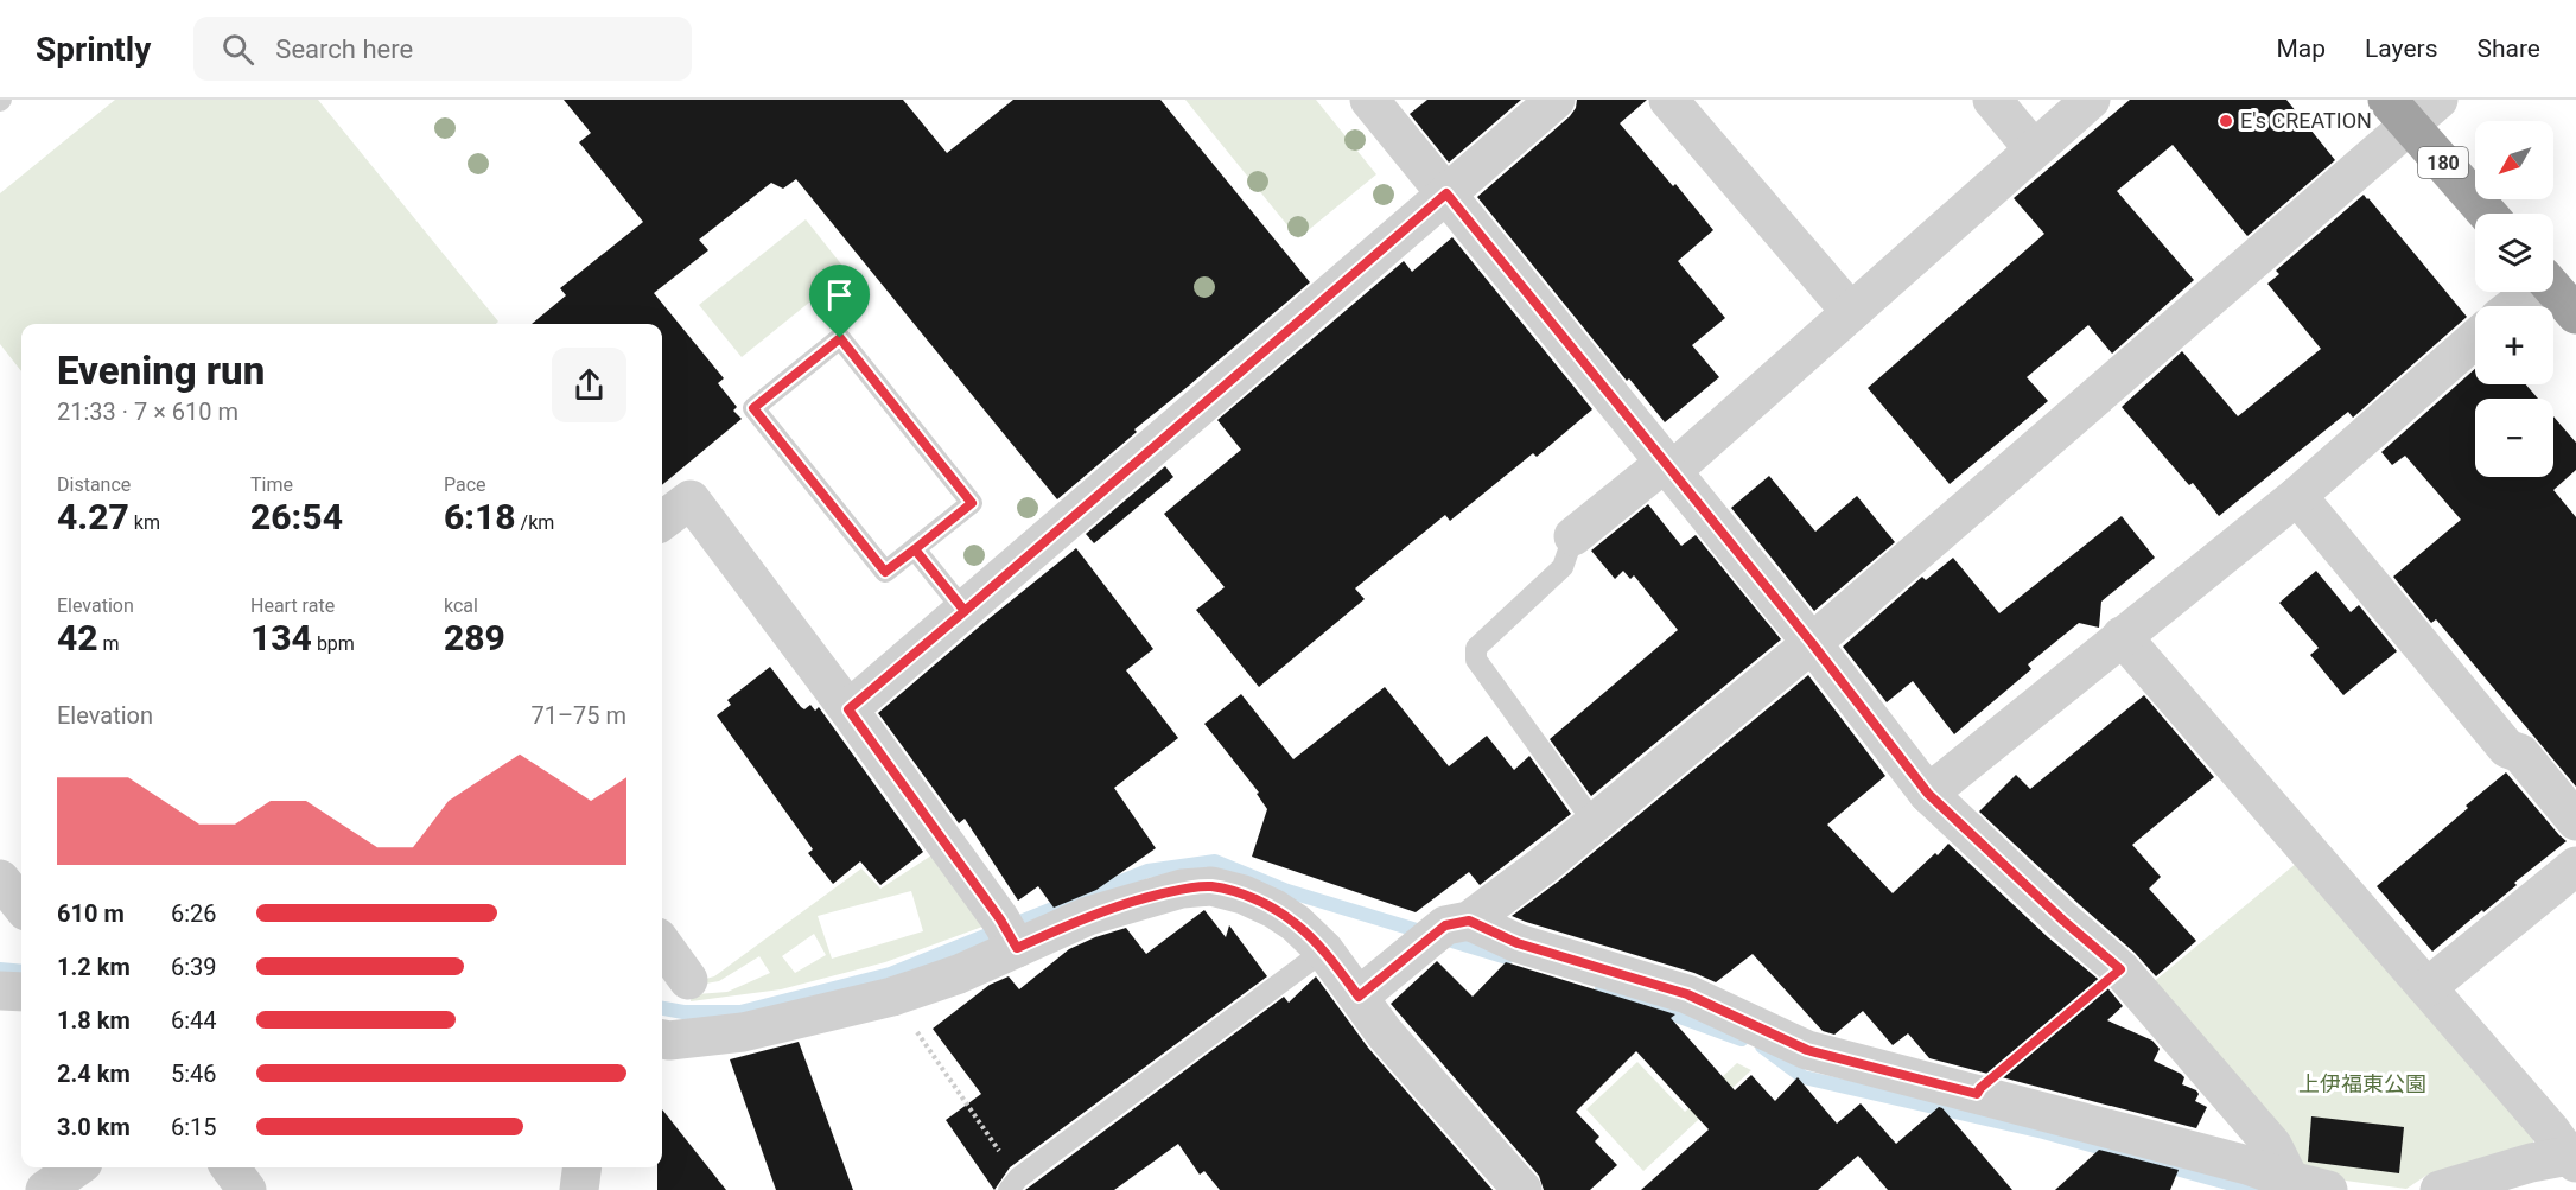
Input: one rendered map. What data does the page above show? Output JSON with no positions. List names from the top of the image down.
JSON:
{
  "streets": {
    "highway": ["180"]
  },
  "parks": ["上伊福東公園"],
  "places": ["E's CREATION"],
  "north": "bottom left",
  "page": {
    "header": "Sprintly",
    "search": "Search here",
    "nav": ["Map", "Layers", "Share"],
    "map_buttons": ["+", "−"],
    "heading": ["Evening run", "21:33 · 7 × 610 m"],
    "stats": [
      ["Distance", "4.27 km"],
      ["Time", "26:54"],
      ["Pace", "6:18 /km"],
      ["Elevation", "42 m"],
      ["Heart rate", "134 bpm"],
      ["kcal", "289"]
    ],
    "chart": ["Elevation", "71–75 m"],
    "list": [
      {
        "name": "610 m",
        "note": "6:26"
      },
      {
        "name": "1.2 km",
        "note": "6:39"
      },
      {
        "name": "1.8 km",
        "note": "6:44"
      },
      {
        "name": "2.4 km",
        "note": "5:46"
      },
      {
        "name": "3.0 km",
        "note": "6:15"
      }
    ]
  }
}
